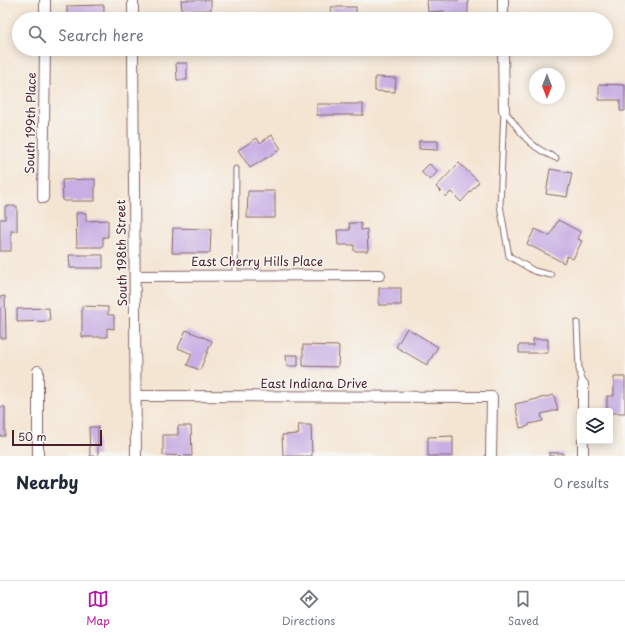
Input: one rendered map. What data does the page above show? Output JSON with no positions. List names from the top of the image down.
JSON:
{
  "streets": {
    "street": [
      "South 199th Place",
      "South 198th Street",
      "East Cherry Hills Place",
      "East Indiana Drive"
    ]
  },
  "crossings": [
    ["South 198th Street", "East Cherry Hills Place"],
    ["South 198th Street", "East Indiana Drive"]
  ],
  "scale_bar": "50 m",
  "north": "bottom",
  "page": {
    "search": "Search here",
    "scale": "50 m",
    "heading": ["Nearby", "0 results"],
    "nav": ["Map", "Directions", "Saved"]
  }
}
